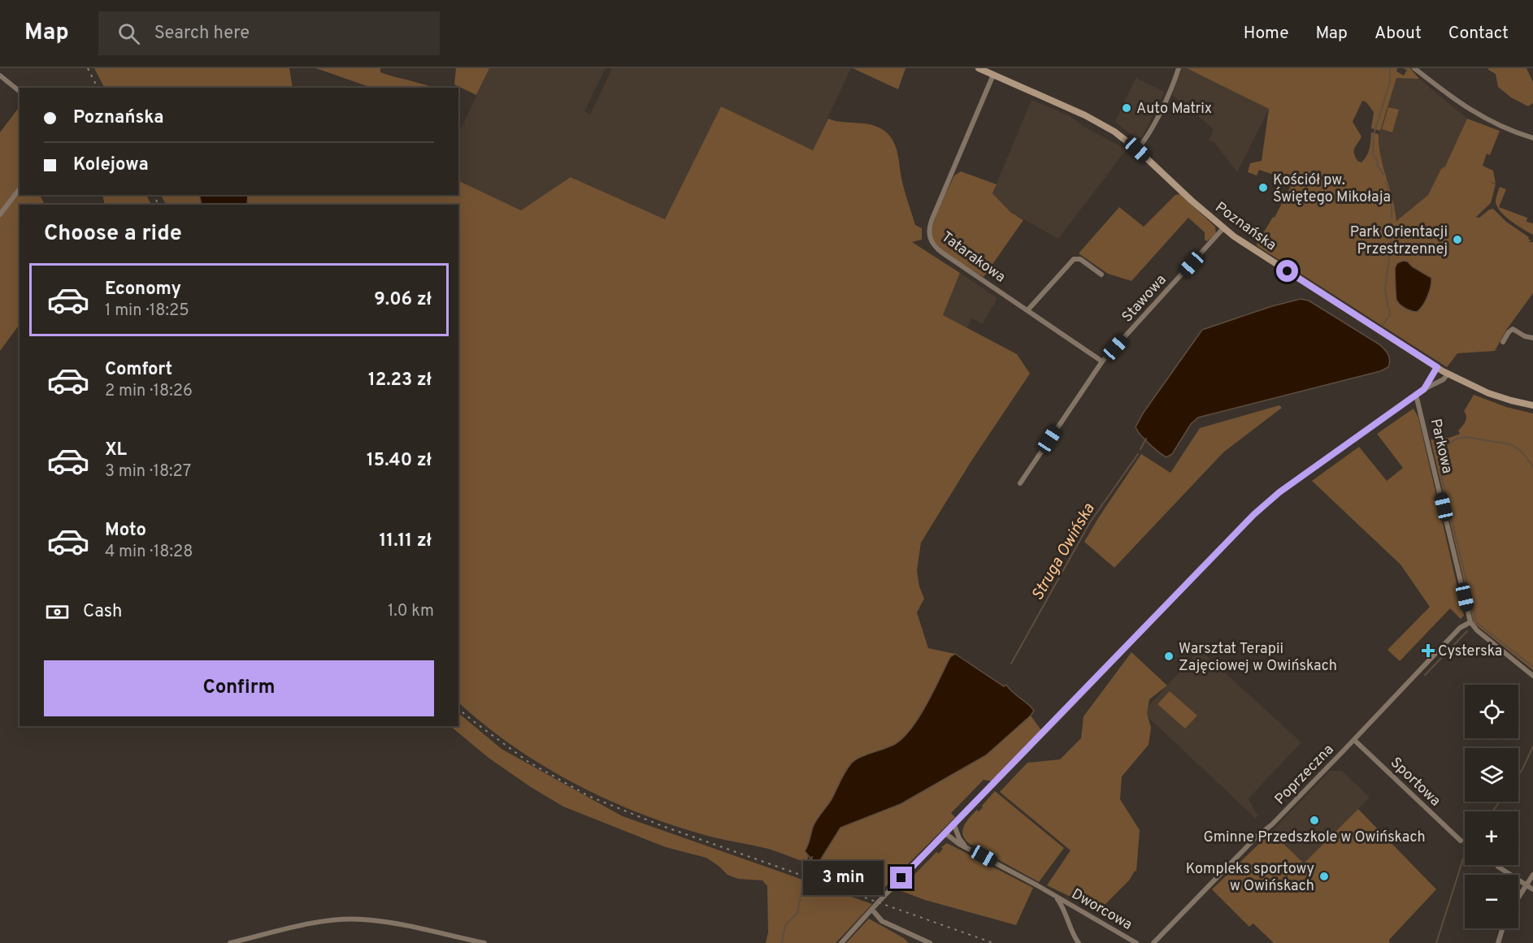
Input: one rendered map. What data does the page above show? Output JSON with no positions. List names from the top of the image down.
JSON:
{
  "streets": {
    "main road": ["Poznańska"],
    "street": [
      "Tatarakowa",
      "Stawowa",
      "Parkowa",
      "Poprzeczna",
      "Sportowa",
      "Dworcowa"
    ]
  },
  "crossings": [
    ["Poznańska", "Tatarakowa"],
    ["Poznańska", "Stawowa"],
    ["Tatarakowa", "Stawowa"],
    ["Parkowa", "Poprzeczna"],
    ["Poprzeczna", "Sportowa"]
  ],
  "water": ["Struga Owińska"],
  "places": {
    "other": [
      "Auto Matrix",
      "Kościół pw. Świętego Mikołaja",
      "Park Orientacji Przestrzennej",
      "Warsztat Terapii Zajęciowej w Owińskach",
      "Gminne Przedszkole w Owińskach",
      "Kompleks sportowy w Owińskach"
    ],
    "health": ["Cysterska"]
  },
  "page": {
    "header": "Map",
    "search": "Search here",
    "nav": [
      "Home",
      "Map",
      "About",
      "Contact"
    ],
    "banner": ["Poznańska", "Kolejowa"],
    "heading": "Choose a ride",
    "list": [
      {
        "name": "Economy",
        "note": "1 min · 18:25",
        "value": "9.06 zł"
      },
      {
        "name": "Comfort",
        "note": "2 min · 18:26",
        "value": "12.23 zł"
      },
      {
        "name": "XL",
        "note": "3 min · 18:27",
        "value": "15.40 zł"
      },
      {
        "name": "Moto",
        "note": "4 min · 18:28",
        "value": "11.11 zł"
      }
    ],
    "pay": ["Cash", "1.0 km"],
    "buttons": "Confirm",
    "map_buttons": ["+", "−"],
    "bubble": "3 min"
  }
}
